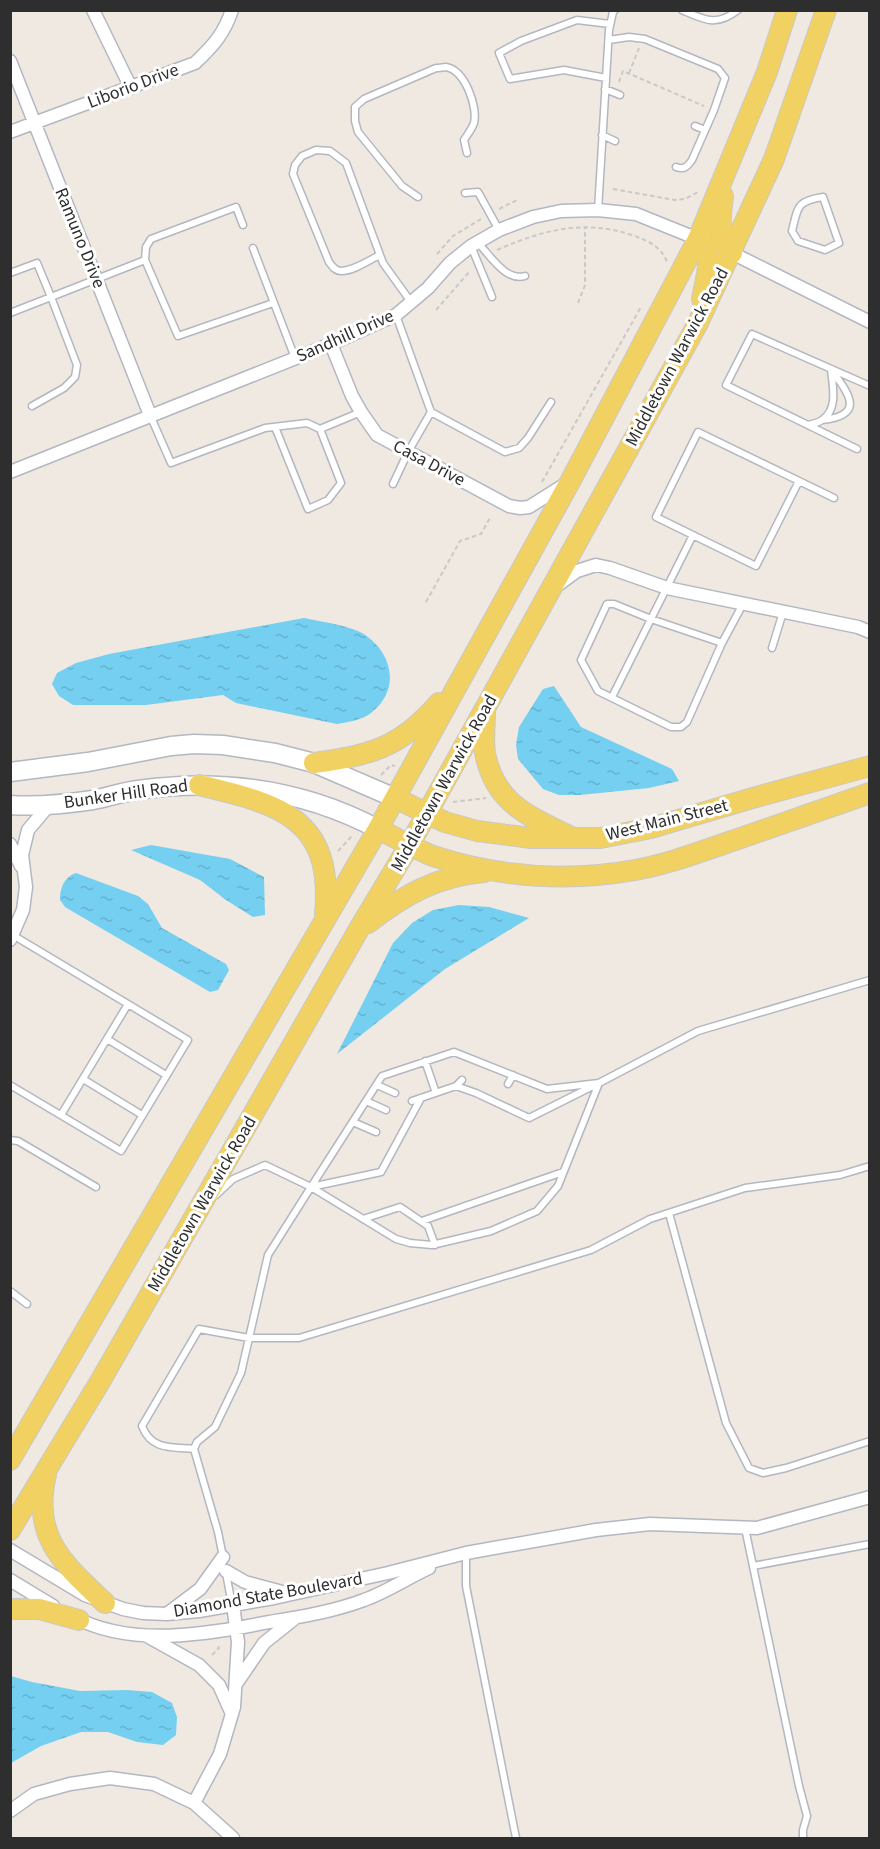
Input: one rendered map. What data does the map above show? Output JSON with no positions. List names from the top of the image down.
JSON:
{
  "streets": {
    "main road": ["Middletown Warwick Road", "Bunker Hill Road", "West Main Street"],
    "street": [
      "Liborio Drive",
      "Ramuno Drive",
      "Sandhill Drive",
      "Casa Drive",
      "Diamond State Boulevard"
    ]
  },
  "crossings": [
    ["Liborio Drive", "Ramuno Drive"],
    ["Ramuno Drive", "Sandhill Drive"],
    ["Sandhill Drive", "Middletown Warwick Road"],
    ["Sandhill Drive", "Casa Drive"],
    ["Middletown Warwick Road", "Casa Drive"],
    ["Middletown Warwick Road", "Bunker Hill Road"],
    ["Middletown Warwick Road", "West Main Street"],
    ["Bunker Hill Road", "West Main Street"]
  ]
}
